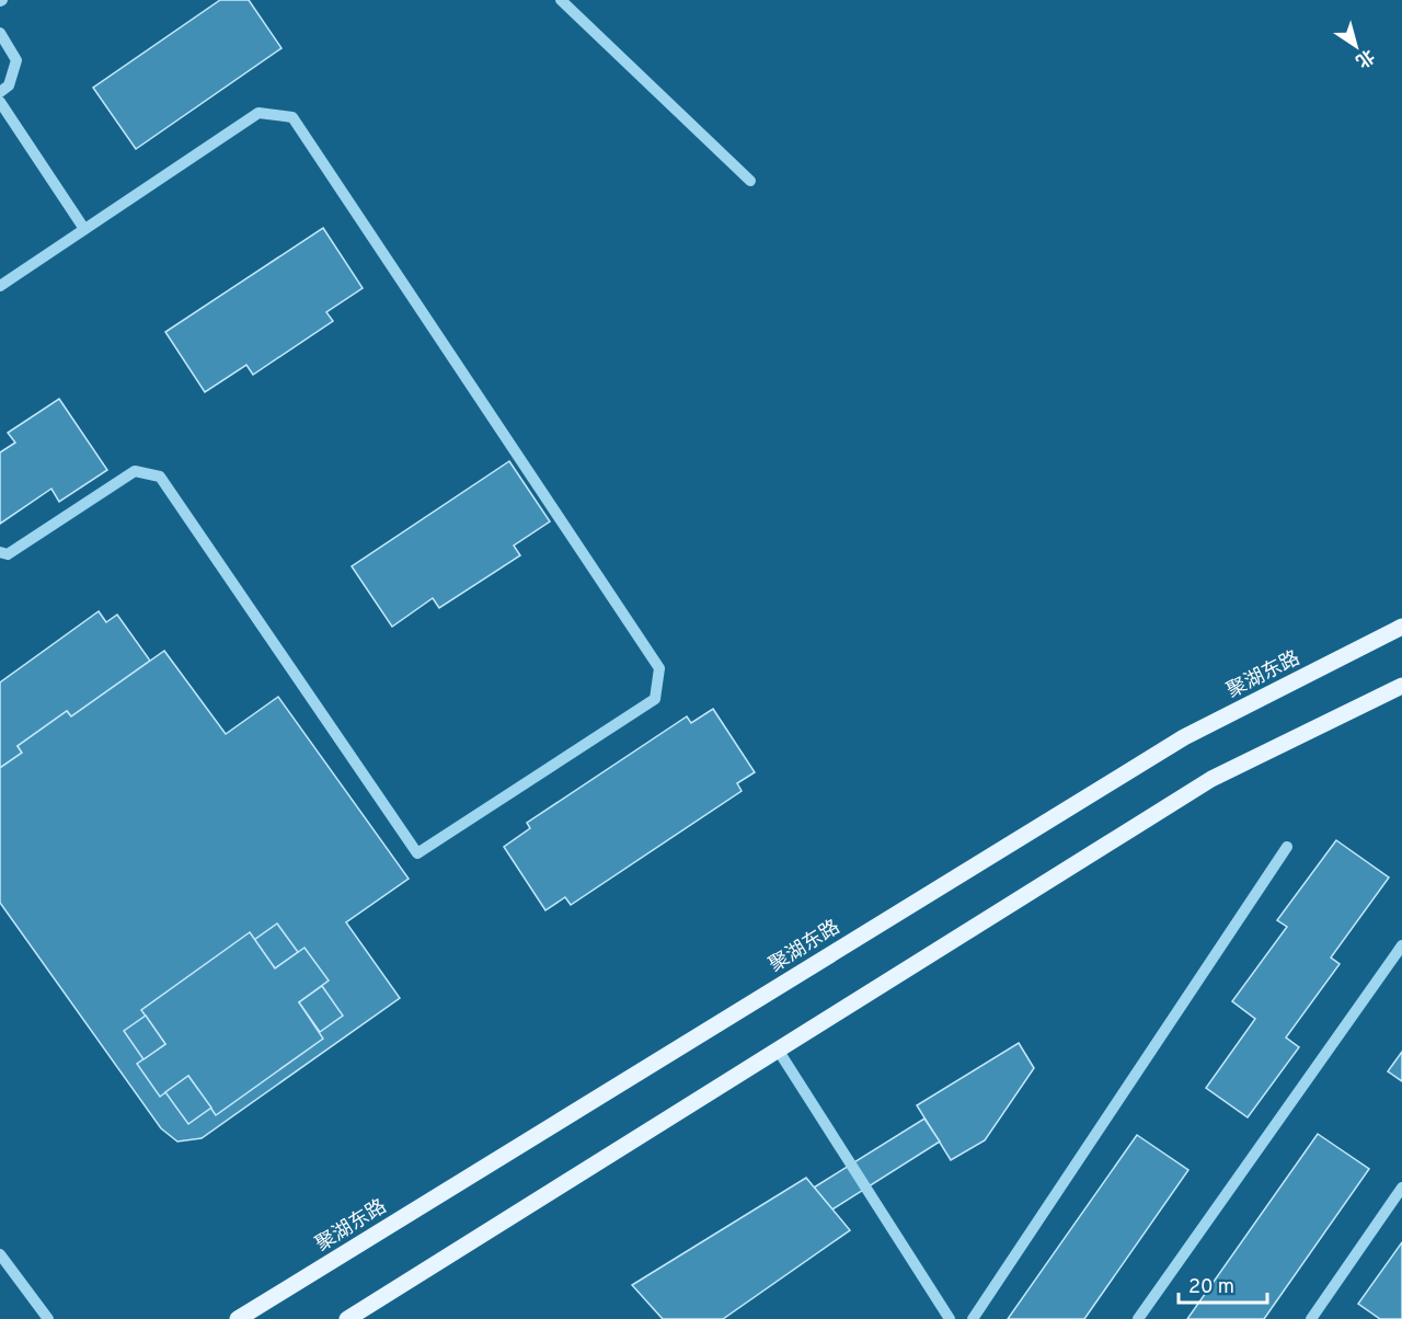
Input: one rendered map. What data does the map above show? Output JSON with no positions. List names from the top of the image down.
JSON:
{
  "streets": {
    "main road": ["聚湖东路"]
  },
  "scale_bar": "20 m",
  "north": "bottom right"
}
